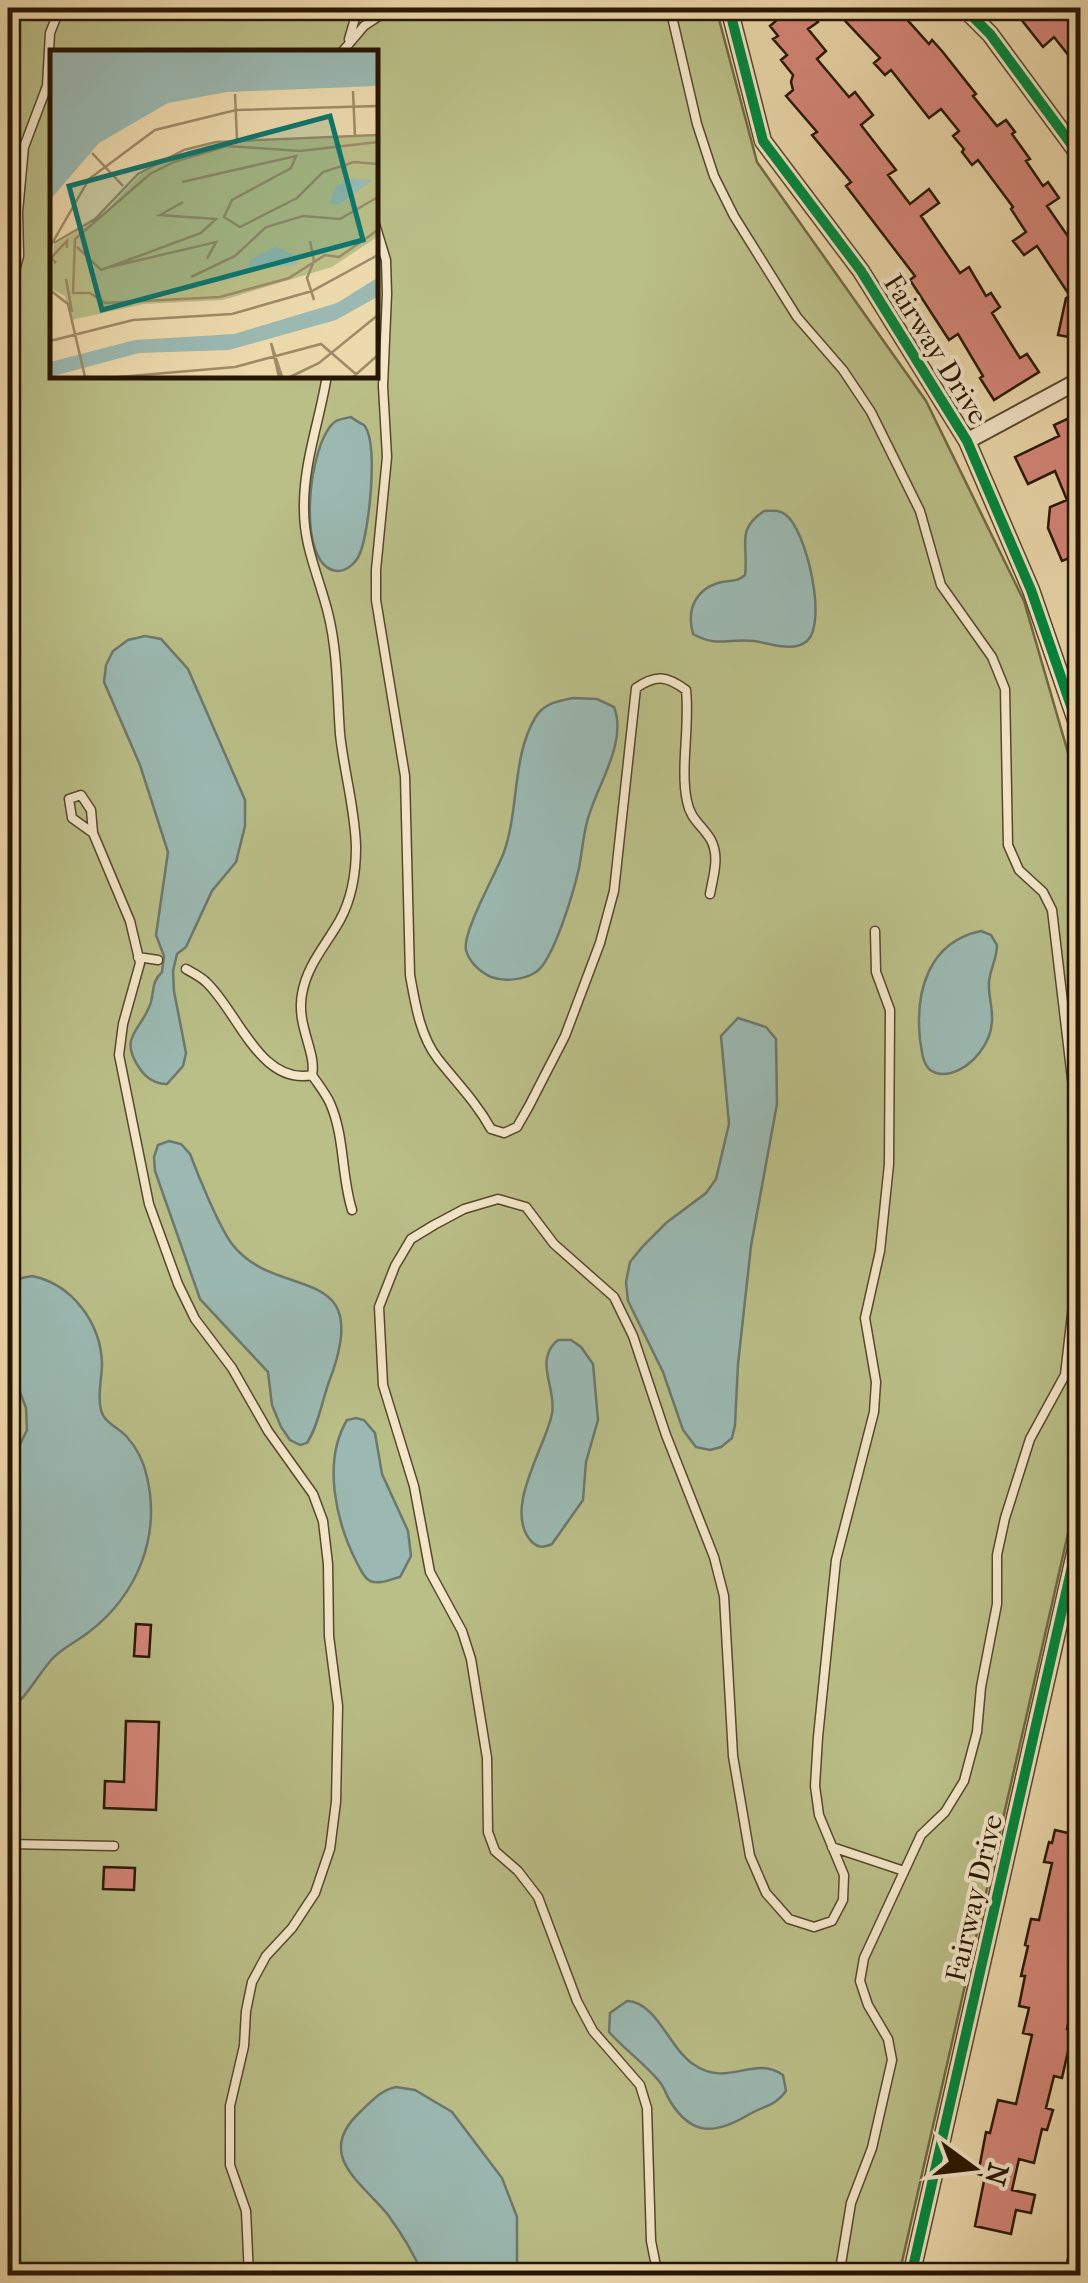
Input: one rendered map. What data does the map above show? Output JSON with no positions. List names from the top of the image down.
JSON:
{
  "streets": {
    "street": ["Fairway Drive"]
  },
  "north": "right"
}
